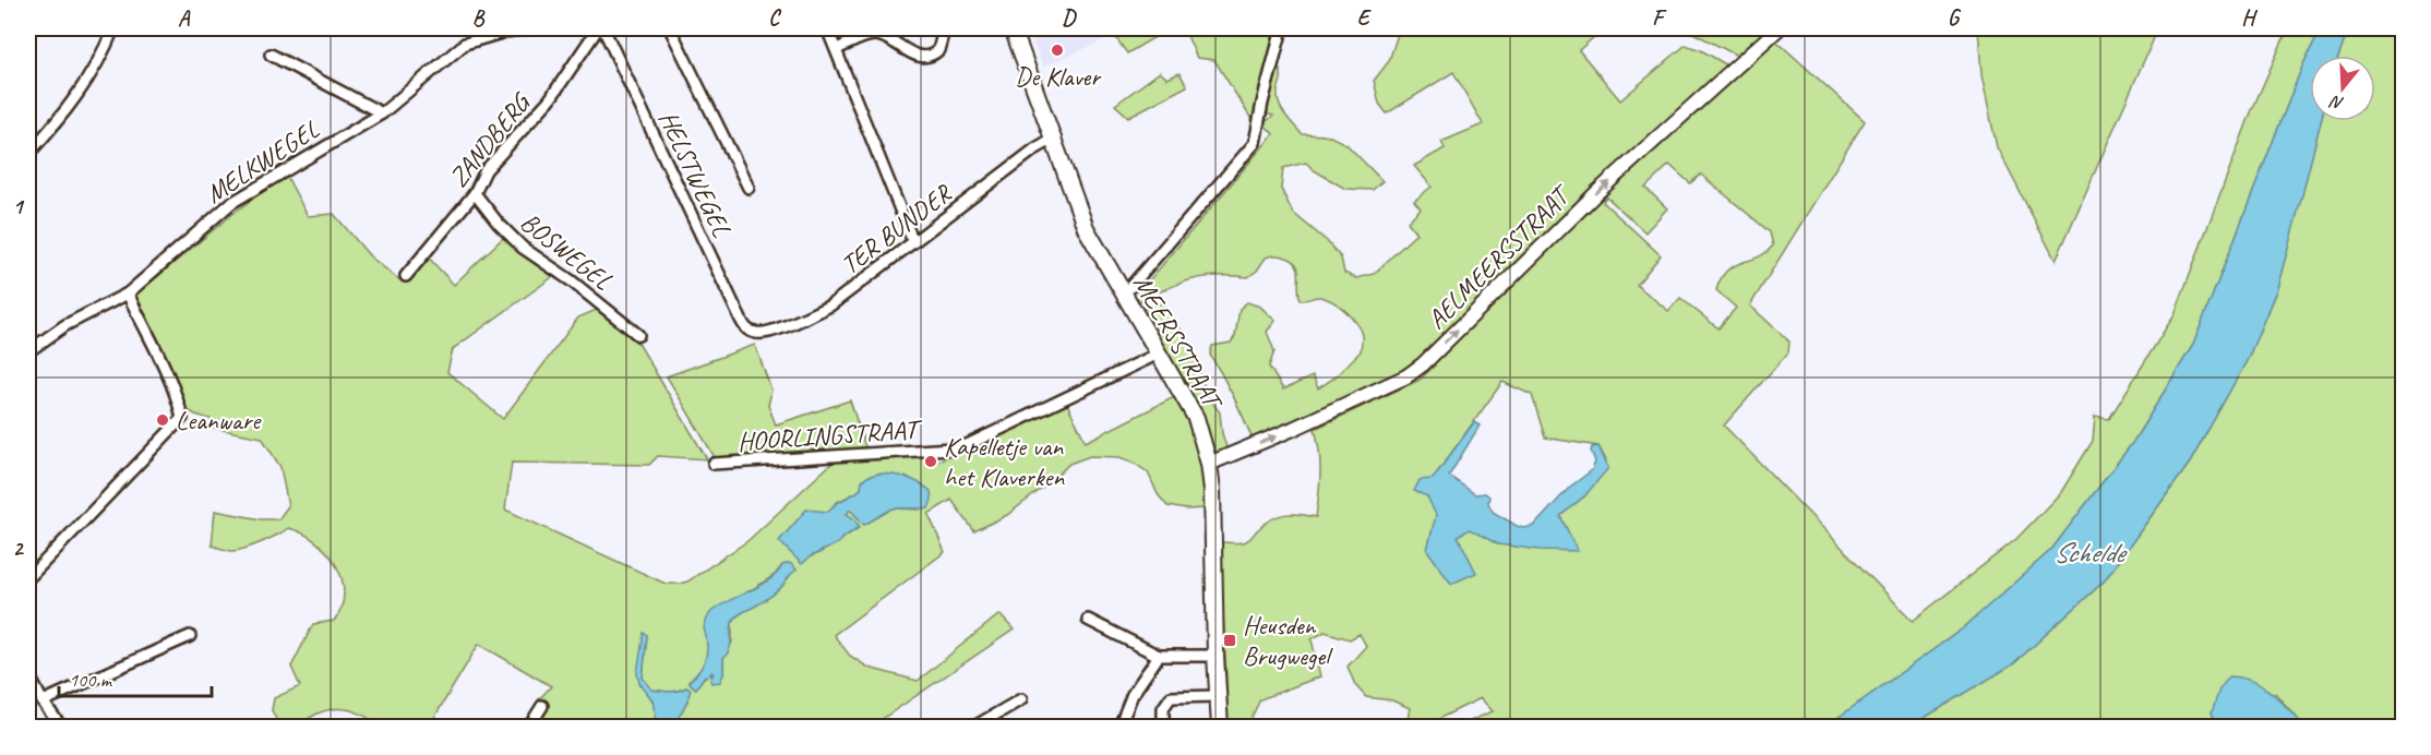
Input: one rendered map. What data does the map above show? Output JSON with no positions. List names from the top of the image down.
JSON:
{
  "streets": {
    "main road": ["MEERSSTRAAT"],
    "street": [
      "ZANDBERG",
      "MELKWEGEL",
      "HELSTWEGEL",
      "TER BUNDER",
      "BOSWEGEL",
      "AELMEERSSTRAAT",
      "HOORLINGSTRAAT"
    ]
  },
  "crossings": [
    ["ZANDBERG", "BOSWEGEL"],
    ["HELSTWEGEL", "TER BUNDER"],
    ["TER BUNDER", "MEERSSTRAAT"],
    ["AELMEERSSTRAAT", "MEERSSTRAAT"],
    ["MEERSSTRAAT", "HOORLINGSTRAAT"]
  ],
  "one_way": ["AELMEERSSTRAAT"],
  "water": ["Schelde"],
  "places": {
    "other": ["De Klaver", "Leanware", "Kapelletje van het Klaverken"],
    "transit": ["Heusden Brugwegel"]
  },
  "scale_bar": "100 m",
  "north": "bottom",
  "grid": {
    "columns": [
      "A",
      "B",
      "C",
      "D",
      "E",
      "F",
      "G",
      "H"
    ],
    "rows": ["1", "2"]
  }
}
